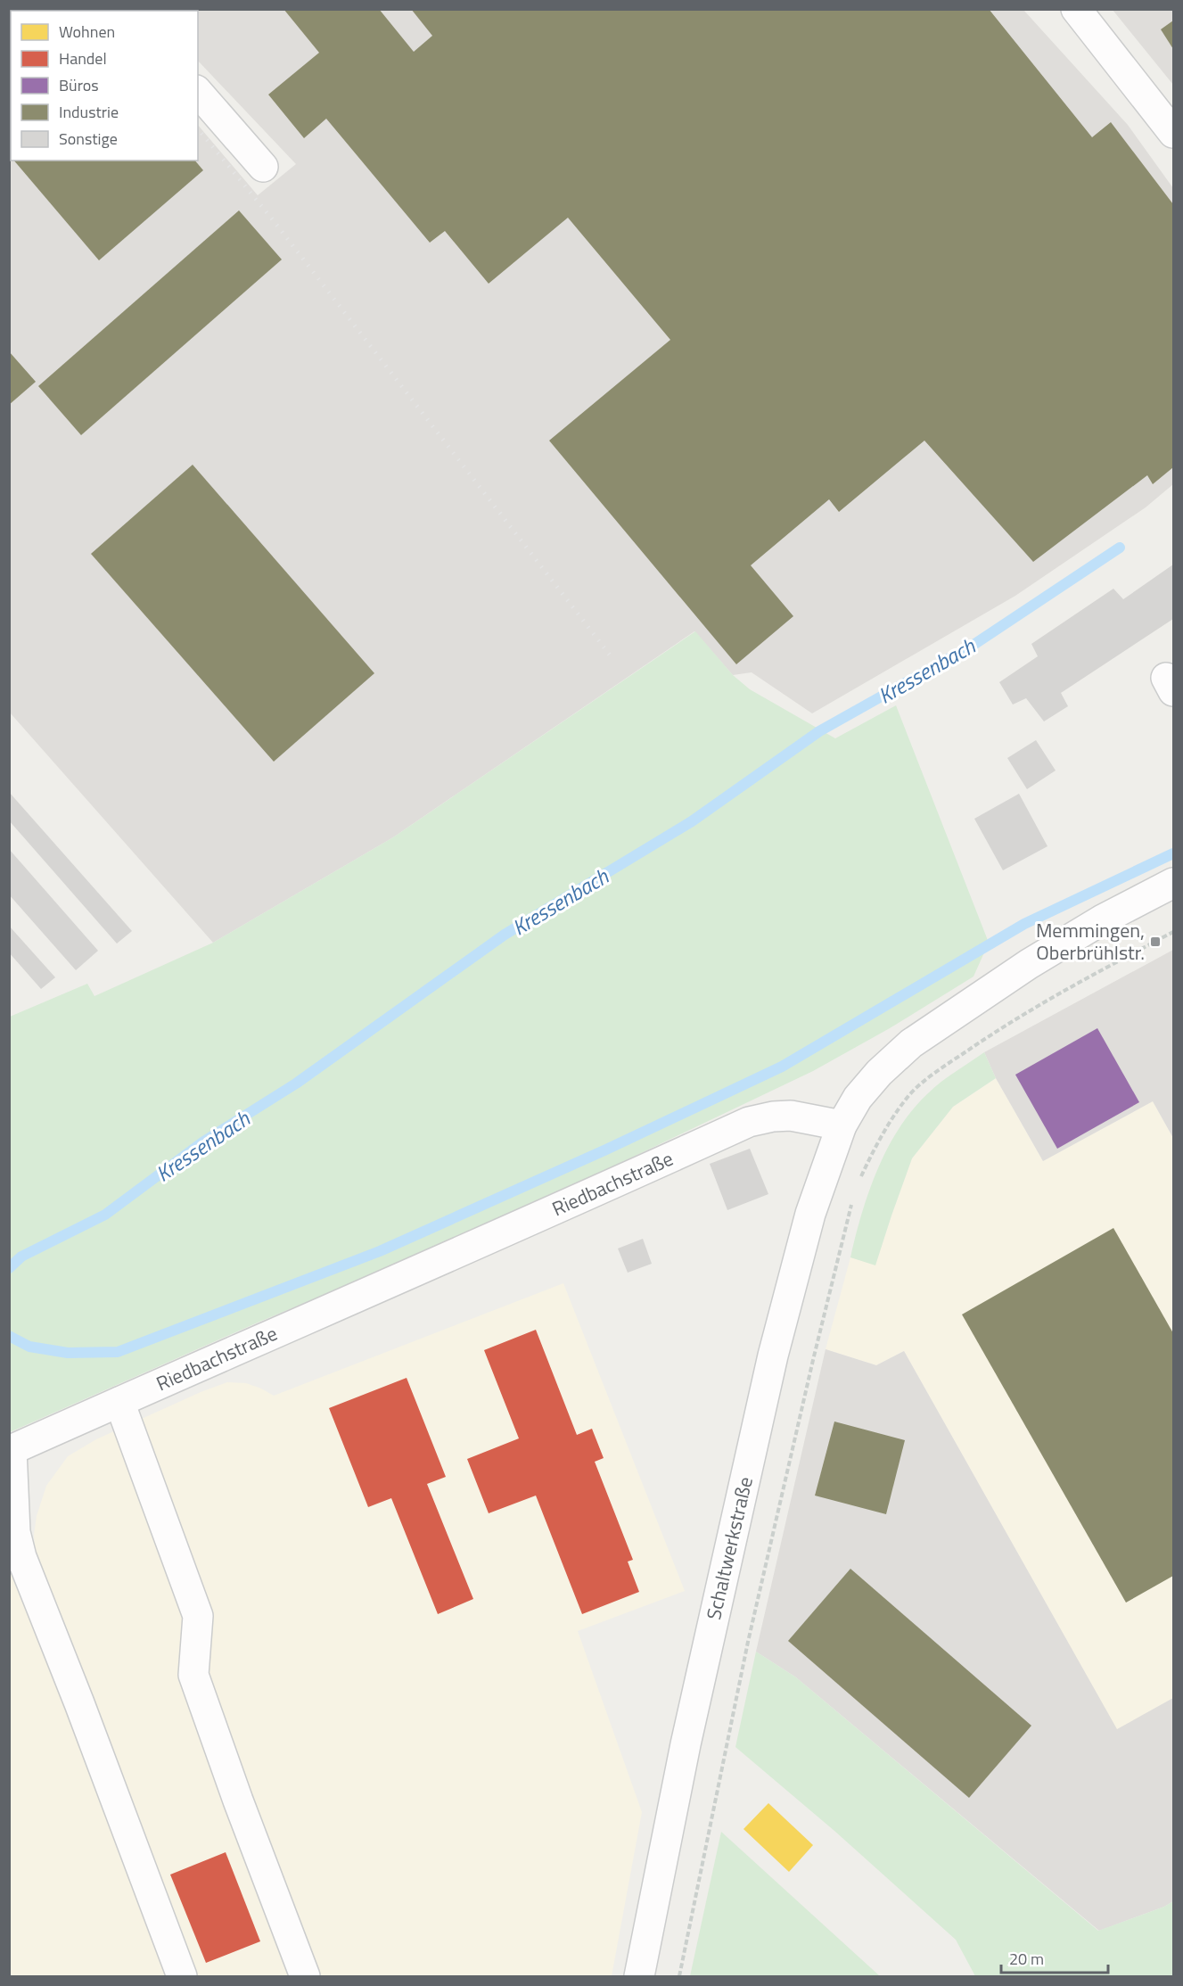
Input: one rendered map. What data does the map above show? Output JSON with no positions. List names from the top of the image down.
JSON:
{
  "streets": {
    "street": ["Riedbachstraße", "Schaltwerkstraße"]
  },
  "crossings": [
    ["Riedbachstraße", "Schaltwerkstraße"]
  ],
  "water": ["Kressenbach"],
  "places": {
    "transit": ["Memmingen, Oberbrühlstr."]
  },
  "legend": [
    "Wohnen",
    "Handel",
    "Büros",
    "Industrie",
    "Sonstige"
  ],
  "scale_bar": "20 m"
}
